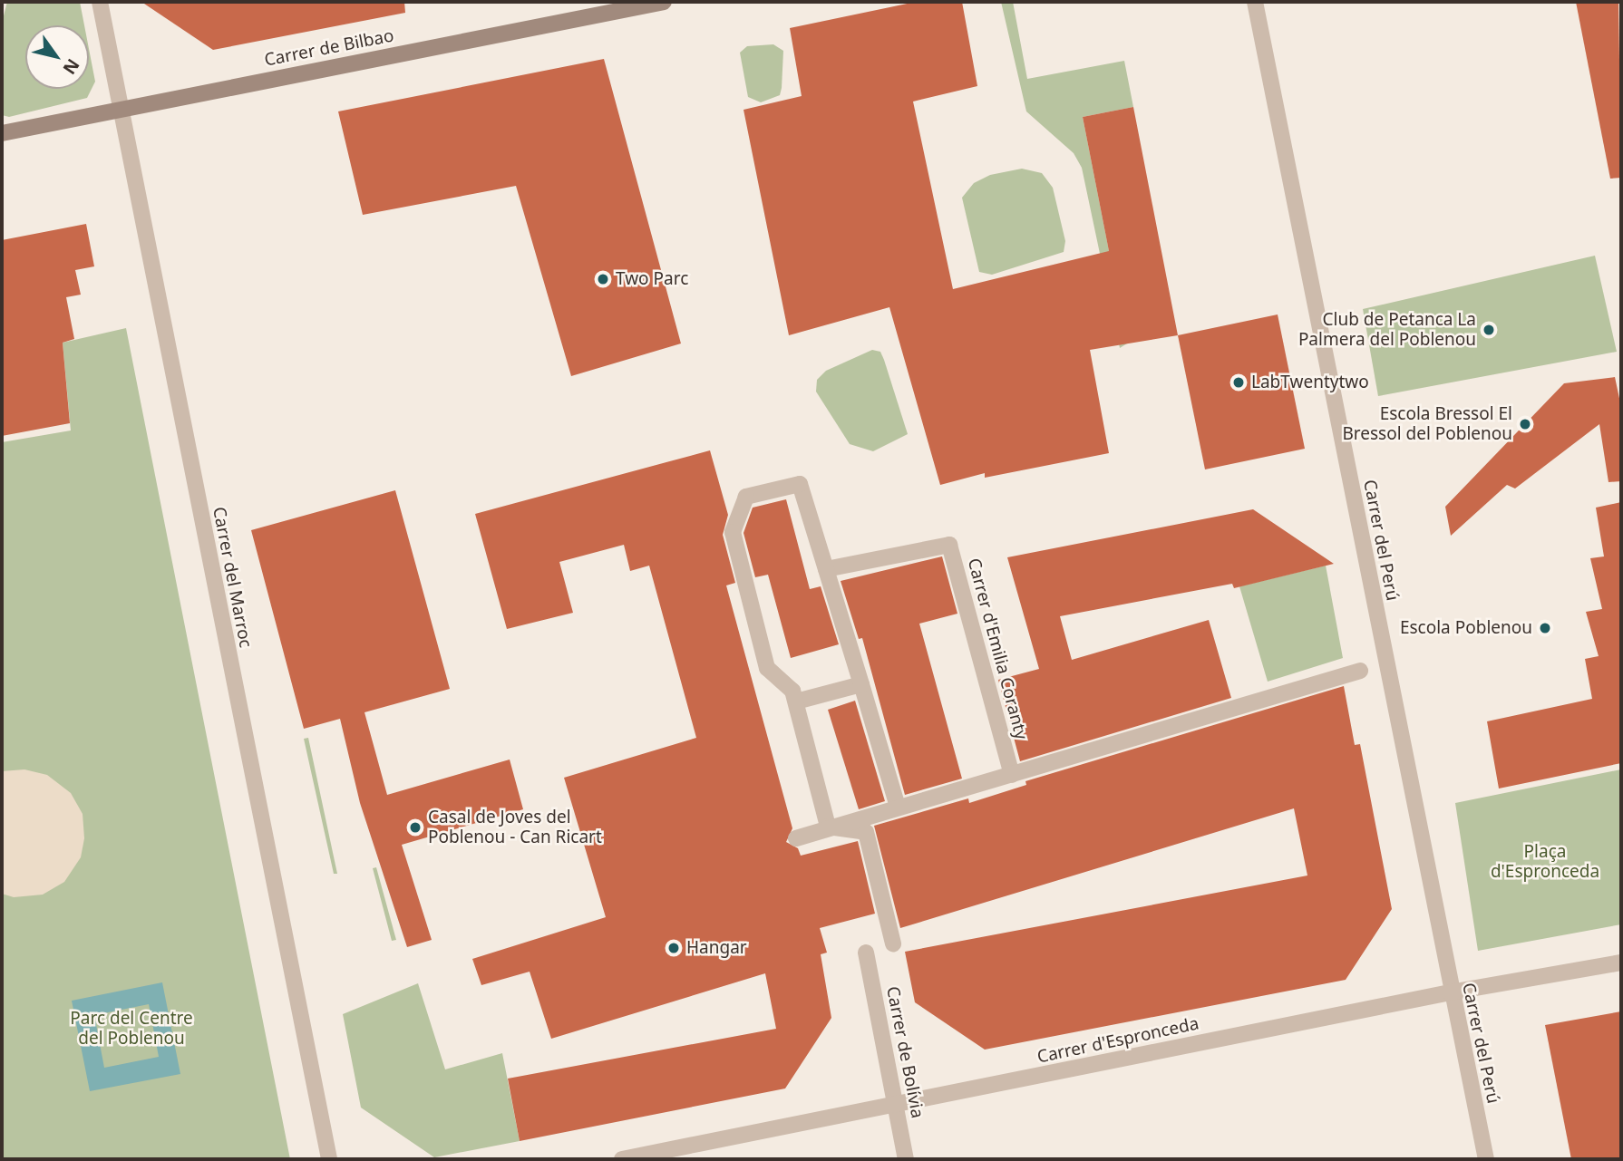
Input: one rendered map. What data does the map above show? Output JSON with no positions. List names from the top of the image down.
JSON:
{
  "streets": {
    "main road": ["Carrer de Bilbao"],
    "street": [
      "Carrer del Perú",
      "Carrer del Marroc",
      "Carrer d'Emilia Coranty",
      "Carrer d'Espronceda",
      "Carrer de Bolívia"
    ]
  },
  "crossings": [
    ["Carrer de Bilbao", "Carrer del Marroc"],
    ["Carrer del Perú", "Carrer d'Espronceda"],
    ["Carrer d'Espronceda", "Carrer de Bolívia"]
  ],
  "parks": ["Plaça d'Espronceda", "Parc del Centre del Poblenou"],
  "places": [
    "Two Parc",
    "Club de Petanca La Palmera del Poblenou",
    "LabTwentytwo",
    "Escola Bressol El Bressol del Poblenou",
    "Escola Poblenou",
    "Casal de Joves del Poblenou - Can Ricart",
    "Hangar"
  ],
  "north": "bottom right"
}
